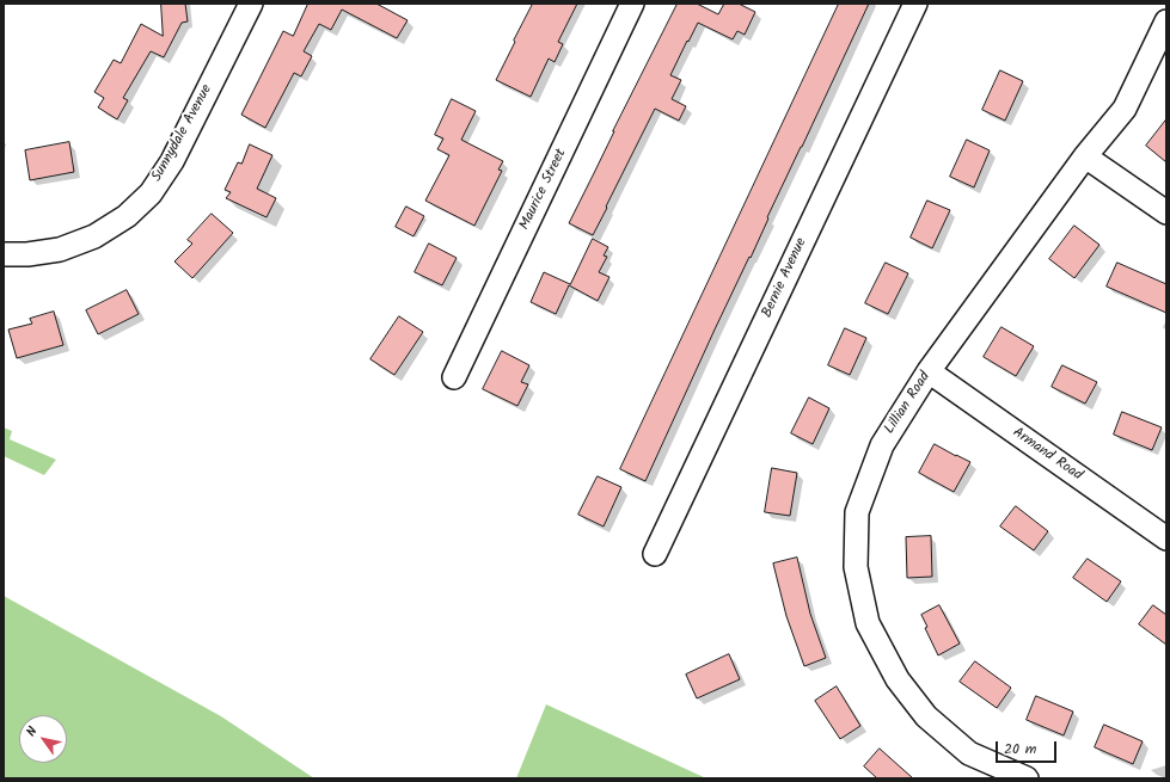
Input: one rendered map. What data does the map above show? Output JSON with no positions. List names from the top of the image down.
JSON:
{
  "streets": {
    "street": [
      "Sunnydale Avenue",
      "Maurice Street",
      "Bernie Avenue",
      "Lillian Road",
      "Armand Road"
    ]
  },
  "crossings": [
    ["Lillian Road", "Armand Road"]
  ],
  "scale_bar": "20 m",
  "north": "top left"
}
